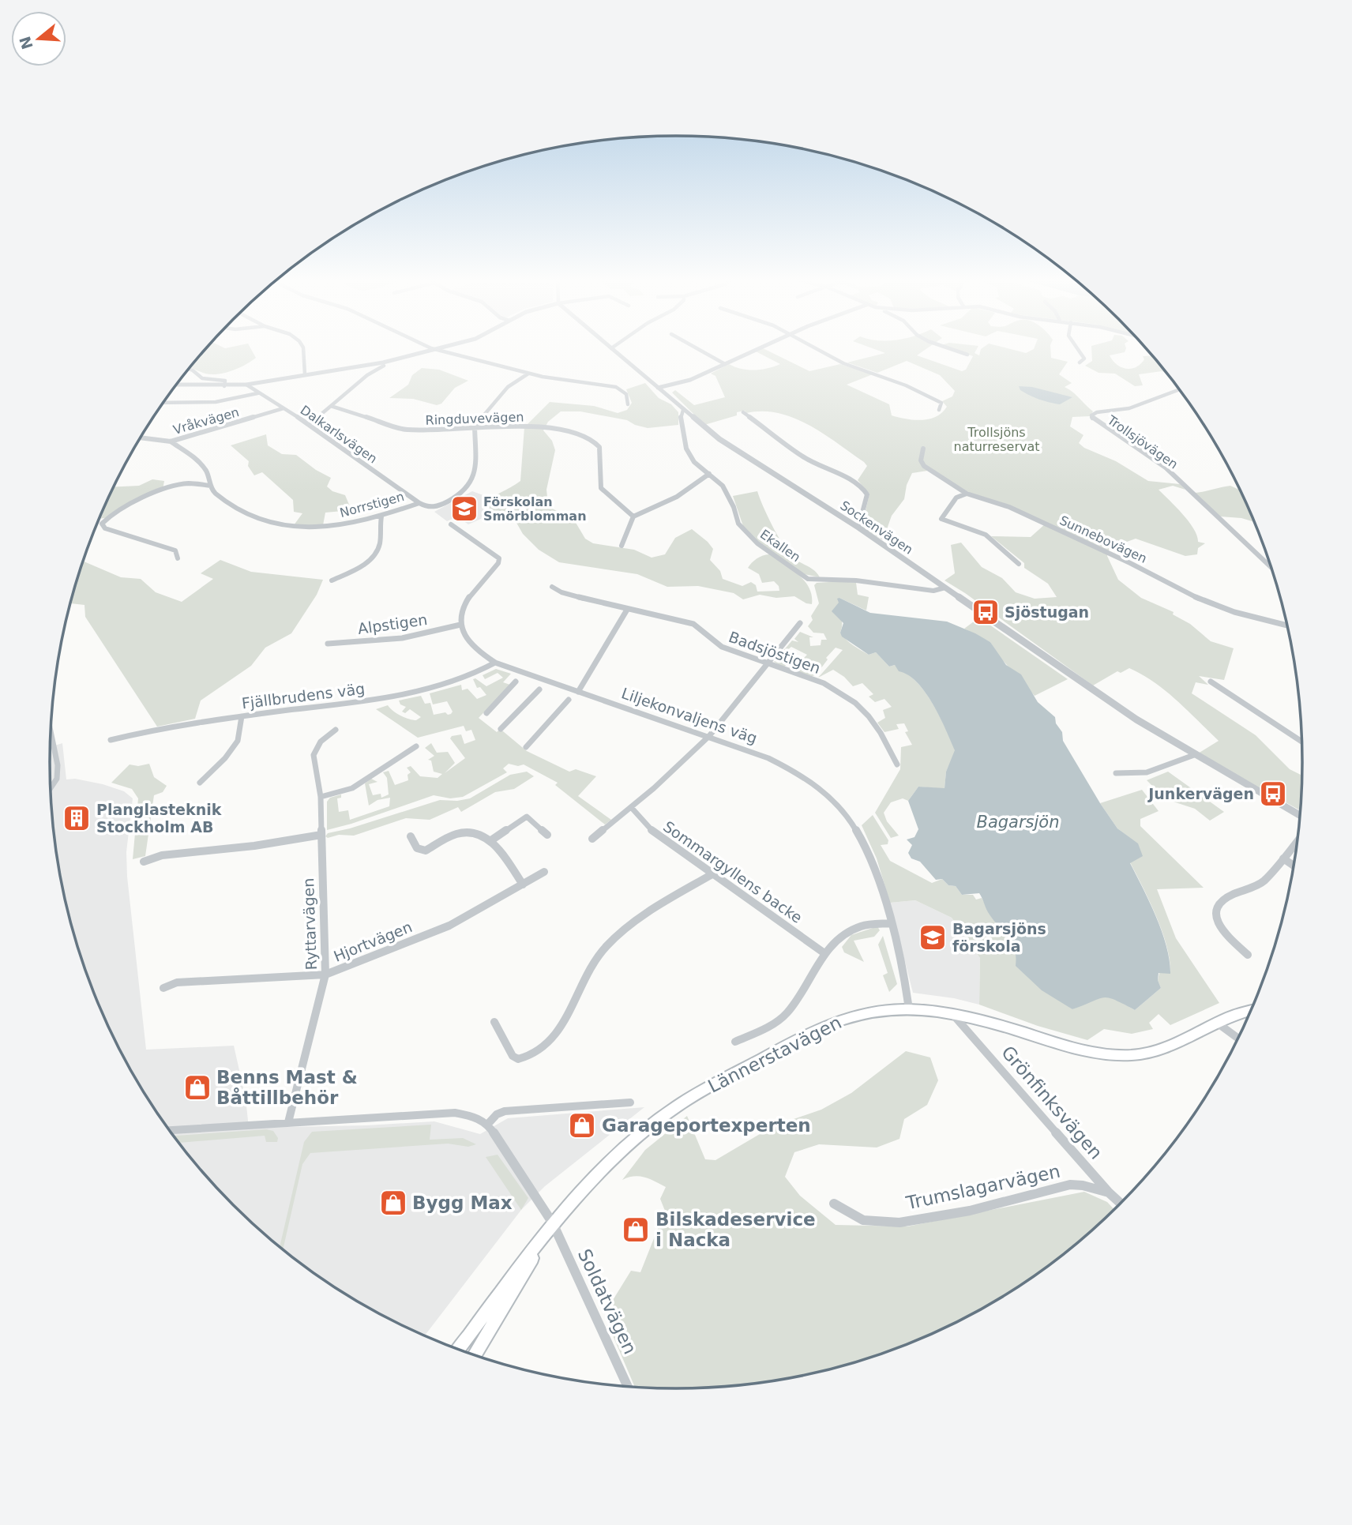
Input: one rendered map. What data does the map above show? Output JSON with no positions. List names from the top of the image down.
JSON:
{
  "streets": {
    "main road": ["Lännerstavägen"],
    "street": [
      "Ringduvevägen",
      "Vråkvägen",
      "Dalkarlsvägen",
      "Trollsjövägen",
      "Norrstigen",
      "Sockenvägen",
      "Sunnebovägen",
      "Ekallen",
      "Alpstigen",
      "Badsjöstigen",
      "Fjällbrudens väg",
      "Liljekonvaljens väg",
      "Sommargyllens backe",
      "Ryttarvägen",
      "Hjortvägen",
      "Grönfinksvägen",
      "Trumslagarvägen",
      "Soldatvägen"
    ]
  },
  "crossings": [
    ["Ringduvevägen", "Norrstigen"],
    ["Vråkvägen", "Dalkarlsvägen"],
    ["Vråkvägen", "Norrstigen"],
    ["Dalkarlsvägen", "Norrstigen"],
    ["Sockenvägen", "Ekallen"],
    ["Alpstigen", "Liljekonvaljens väg"],
    ["Fjällbrudens väg", "Liljekonvaljens väg"],
    ["Liljekonvaljens väg", "Lännerstavägen"],
    ["Ryttarvägen", "Hjortvägen"],
    ["Lännerstavägen", "Grönfinksvägen"],
    ["Lännerstavägen", "Soldatvägen"],
    ["Grönfinksvägen", "Trumslagarvägen"]
  ],
  "water": ["Bagarsjön"],
  "parks": ["Trollsjöns naturreservat"],
  "places": {
    "school or university": ["Förskolan Smörblomman", "Bagarsjöns förskola"],
    "bus stop": ["Sjöstugan", "Junkervägen"],
    "building": ["Planglasteknik Stockholm AB"],
    "shop": [
      "Benns Mast & Båttillbehör",
      "Garageportexperten",
      "Bygg Max",
      "Bilskadeservice i Nacka"
    ]
  },
  "north": "left"
}
